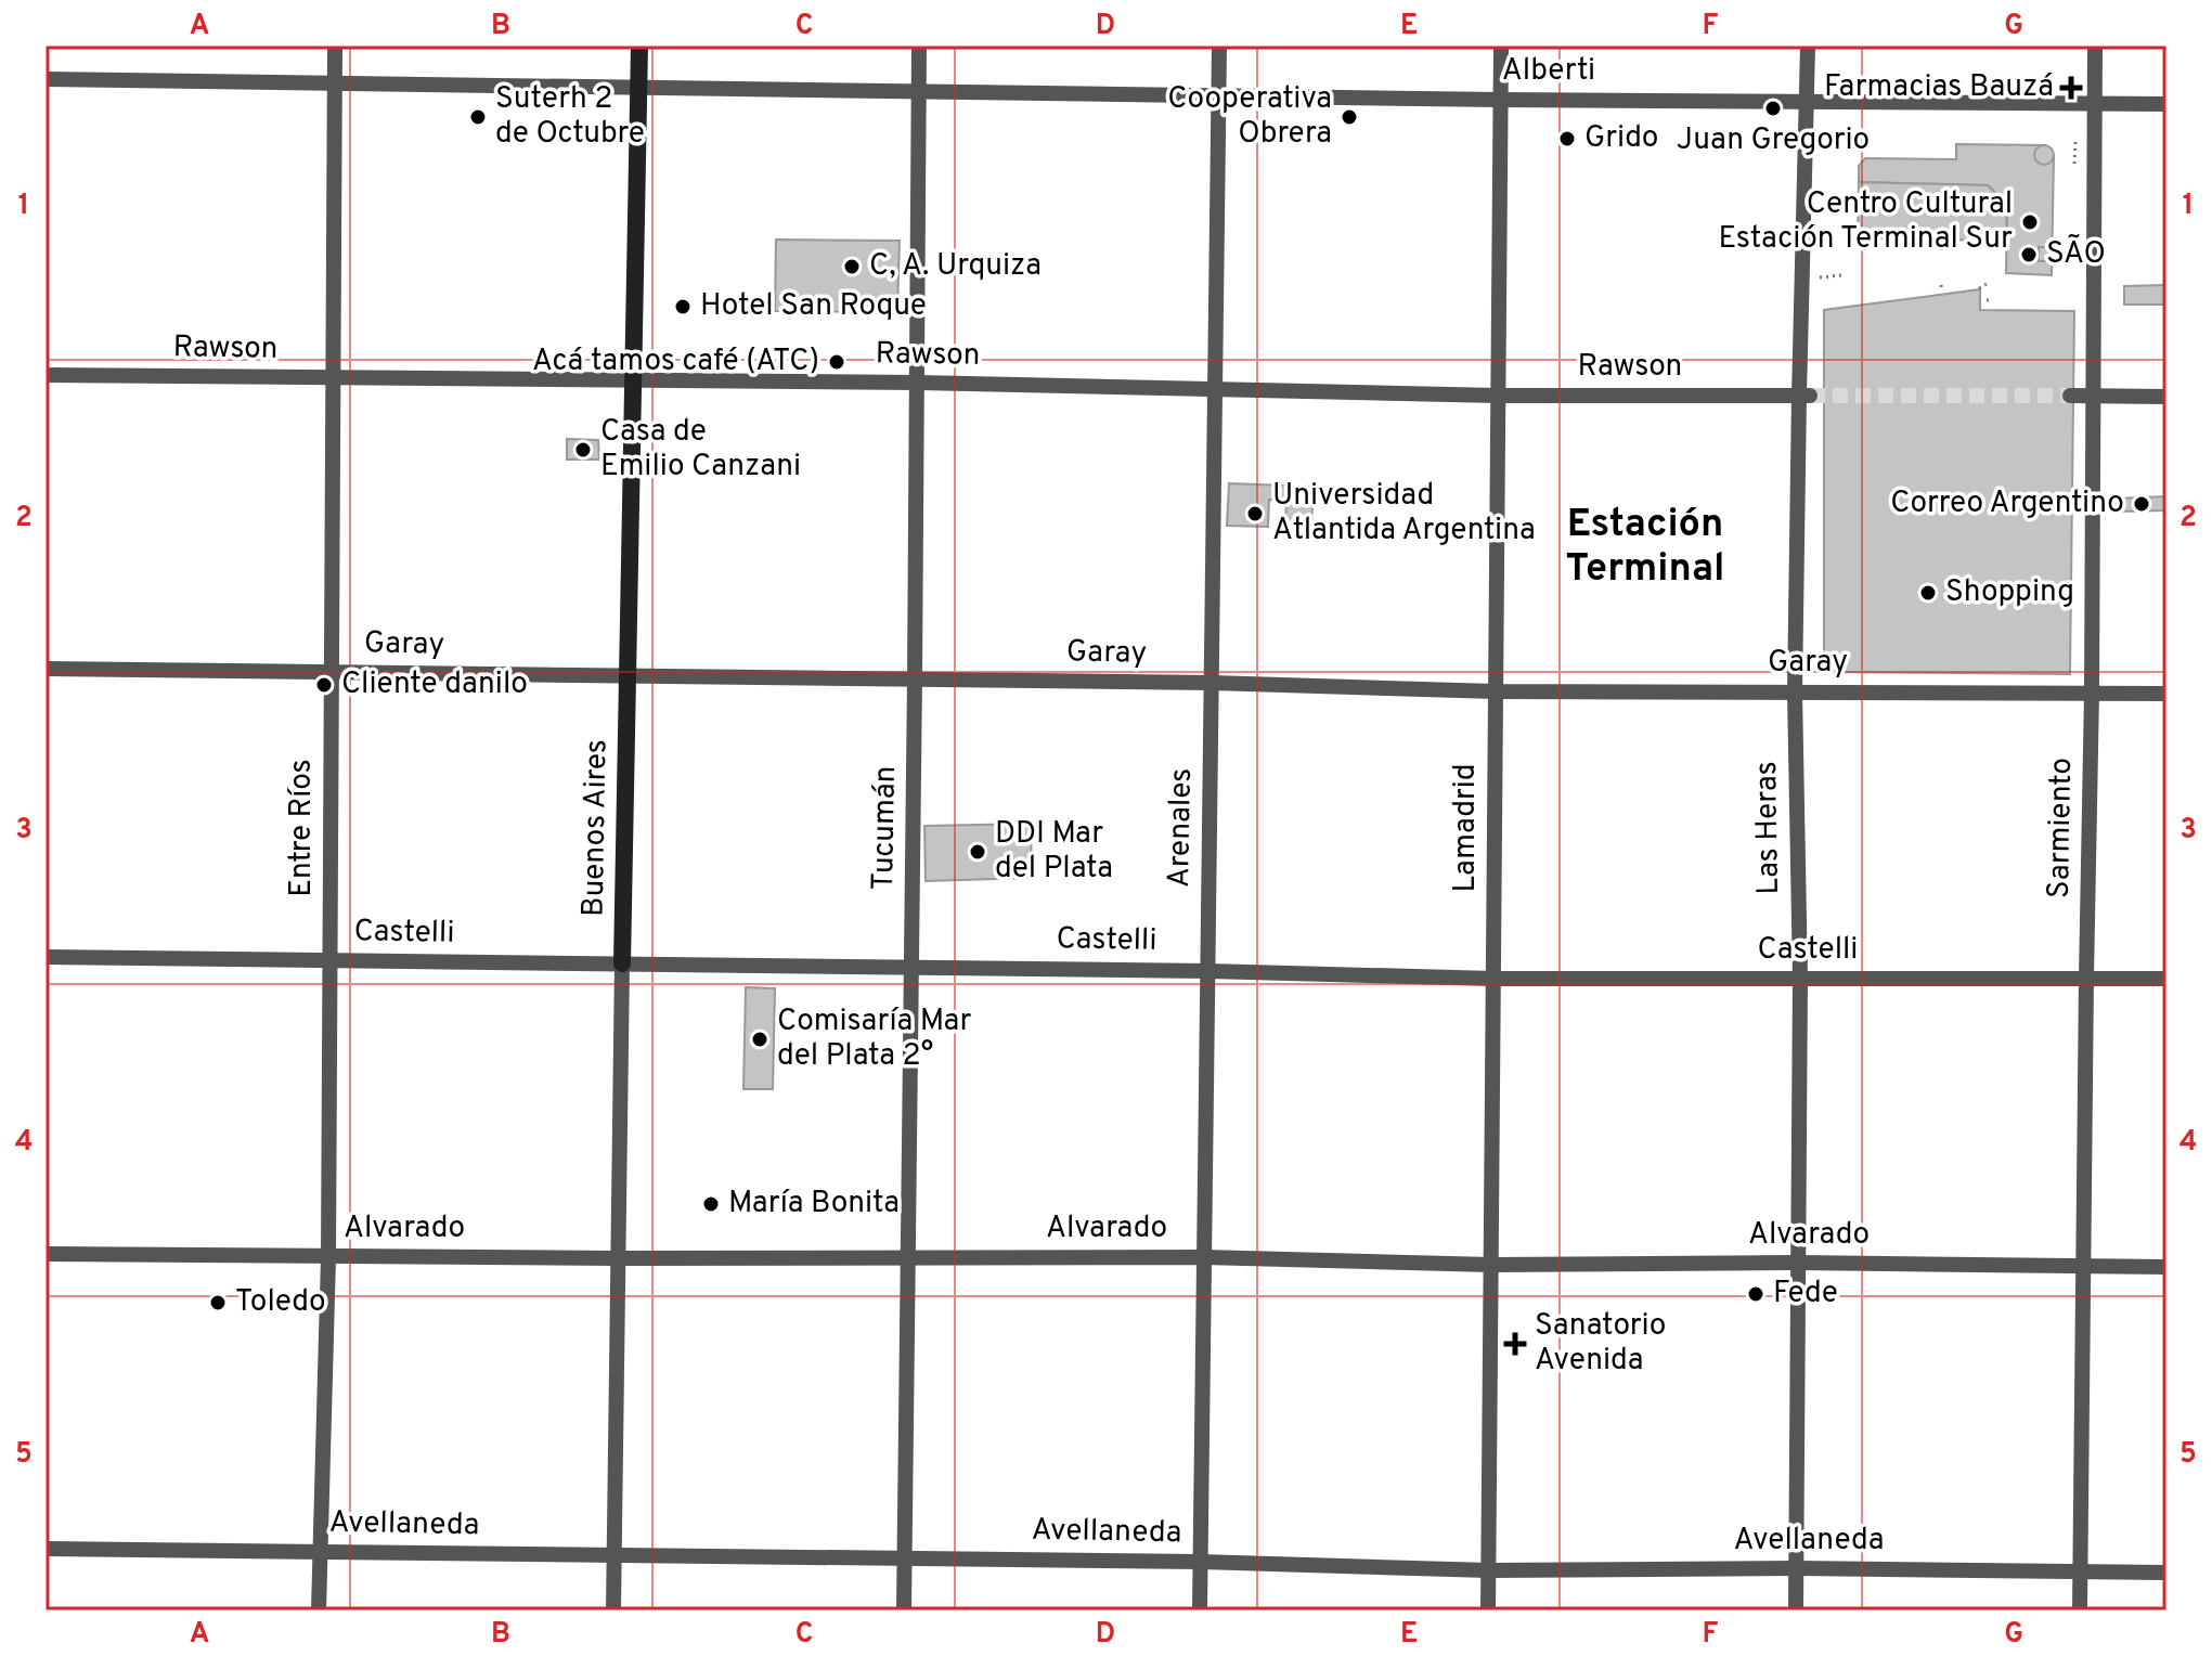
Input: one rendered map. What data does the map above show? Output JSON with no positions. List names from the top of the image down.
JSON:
{
  "streets": {
    "street": [
      "Alberti",
      "Rawson",
      "Garay",
      "Entre Ríos",
      "Buenos Aires",
      "Tucumán",
      "Arenales",
      "Lamadrid",
      "Las Heras",
      "Sarmiento",
      "Castelli",
      "Alvarado",
      "Avellaneda"
    ]
  },
  "crossings": [
    ["Alberti", "Entre Ríos"],
    ["Alberti", "Buenos Aires"],
    ["Alberti", "Tucumán"],
    ["Alberti", "Arenales"],
    ["Alberti", "Lamadrid"],
    ["Alberti", "Las Heras"],
    ["Alberti", "Sarmiento"],
    ["Rawson", "Entre Ríos"],
    ["Rawson", "Buenos Aires"],
    ["Rawson", "Tucumán"],
    ["Rawson", "Arenales"],
    ["Rawson", "Lamadrid"],
    ["Rawson", "Las Heras"],
    ["Garay", "Entre Ríos"],
    ["Garay", "Buenos Aires"],
    ["Garay", "Tucumán"],
    ["Garay", "Arenales"],
    ["Garay", "Lamadrid"],
    ["Garay", "Las Heras"],
    ["Garay", "Sarmiento"],
    ["Entre Ríos", "Castelli"],
    ["Entre Ríos", "Alvarado"],
    ["Entre Ríos", "Avellaneda"],
    ["Buenos Aires", "Castelli"],
    ["Buenos Aires", "Alvarado"],
    ["Buenos Aires", "Avellaneda"],
    ["Tucumán", "Castelli"],
    ["Tucumán", "Alvarado"],
    ["Tucumán", "Avellaneda"],
    ["Arenales", "Castelli"],
    ["Arenales", "Alvarado"],
    ["Arenales", "Avellaneda"],
    ["Lamadrid", "Castelli"],
    ["Lamadrid", "Alvarado"],
    ["Lamadrid", "Avellaneda"],
    ["Las Heras", "Castelli"],
    ["Las Heras", "Alvarado"],
    ["Las Heras", "Avellaneda"],
    ["Sarmiento", "Castelli"],
    ["Sarmiento", "Alvarado"],
    ["Sarmiento", "Avellaneda"]
  ],
  "districts": ["Estación Terminal"],
  "places": {
    "health": ["Farmacias Bauzá", "Sanatorio Avenida"],
    "other": [
      "Juan Gregorio",
      "Suterh 2 de Octubre",
      "Cooperativa Obrera",
      "Grido",
      "Centro Cultural Estación Terminal Sur",
      "SÃO",
      "C, A. Urquiza",
      "Hotel San Roque",
      "Acá tamos café (ATC)",
      "Casa de Emilio Canzani",
      "Correo Argentino",
      "Universidad Atlantida Argentina",
      "Shopping",
      "Cliente danilo",
      "DDI Mar del Plata",
      "Comisaría Mar del Plata 2°",
      "María Bonita",
      "Fede",
      "Toledo"
    ]
  },
  "grid": {
    "columns": [
      "A",
      "B",
      "C",
      "D",
      "E",
      "F",
      "G"
    ],
    "rows": [
      "1",
      "2",
      "3",
      "4",
      "5"
    ]
  }
}
